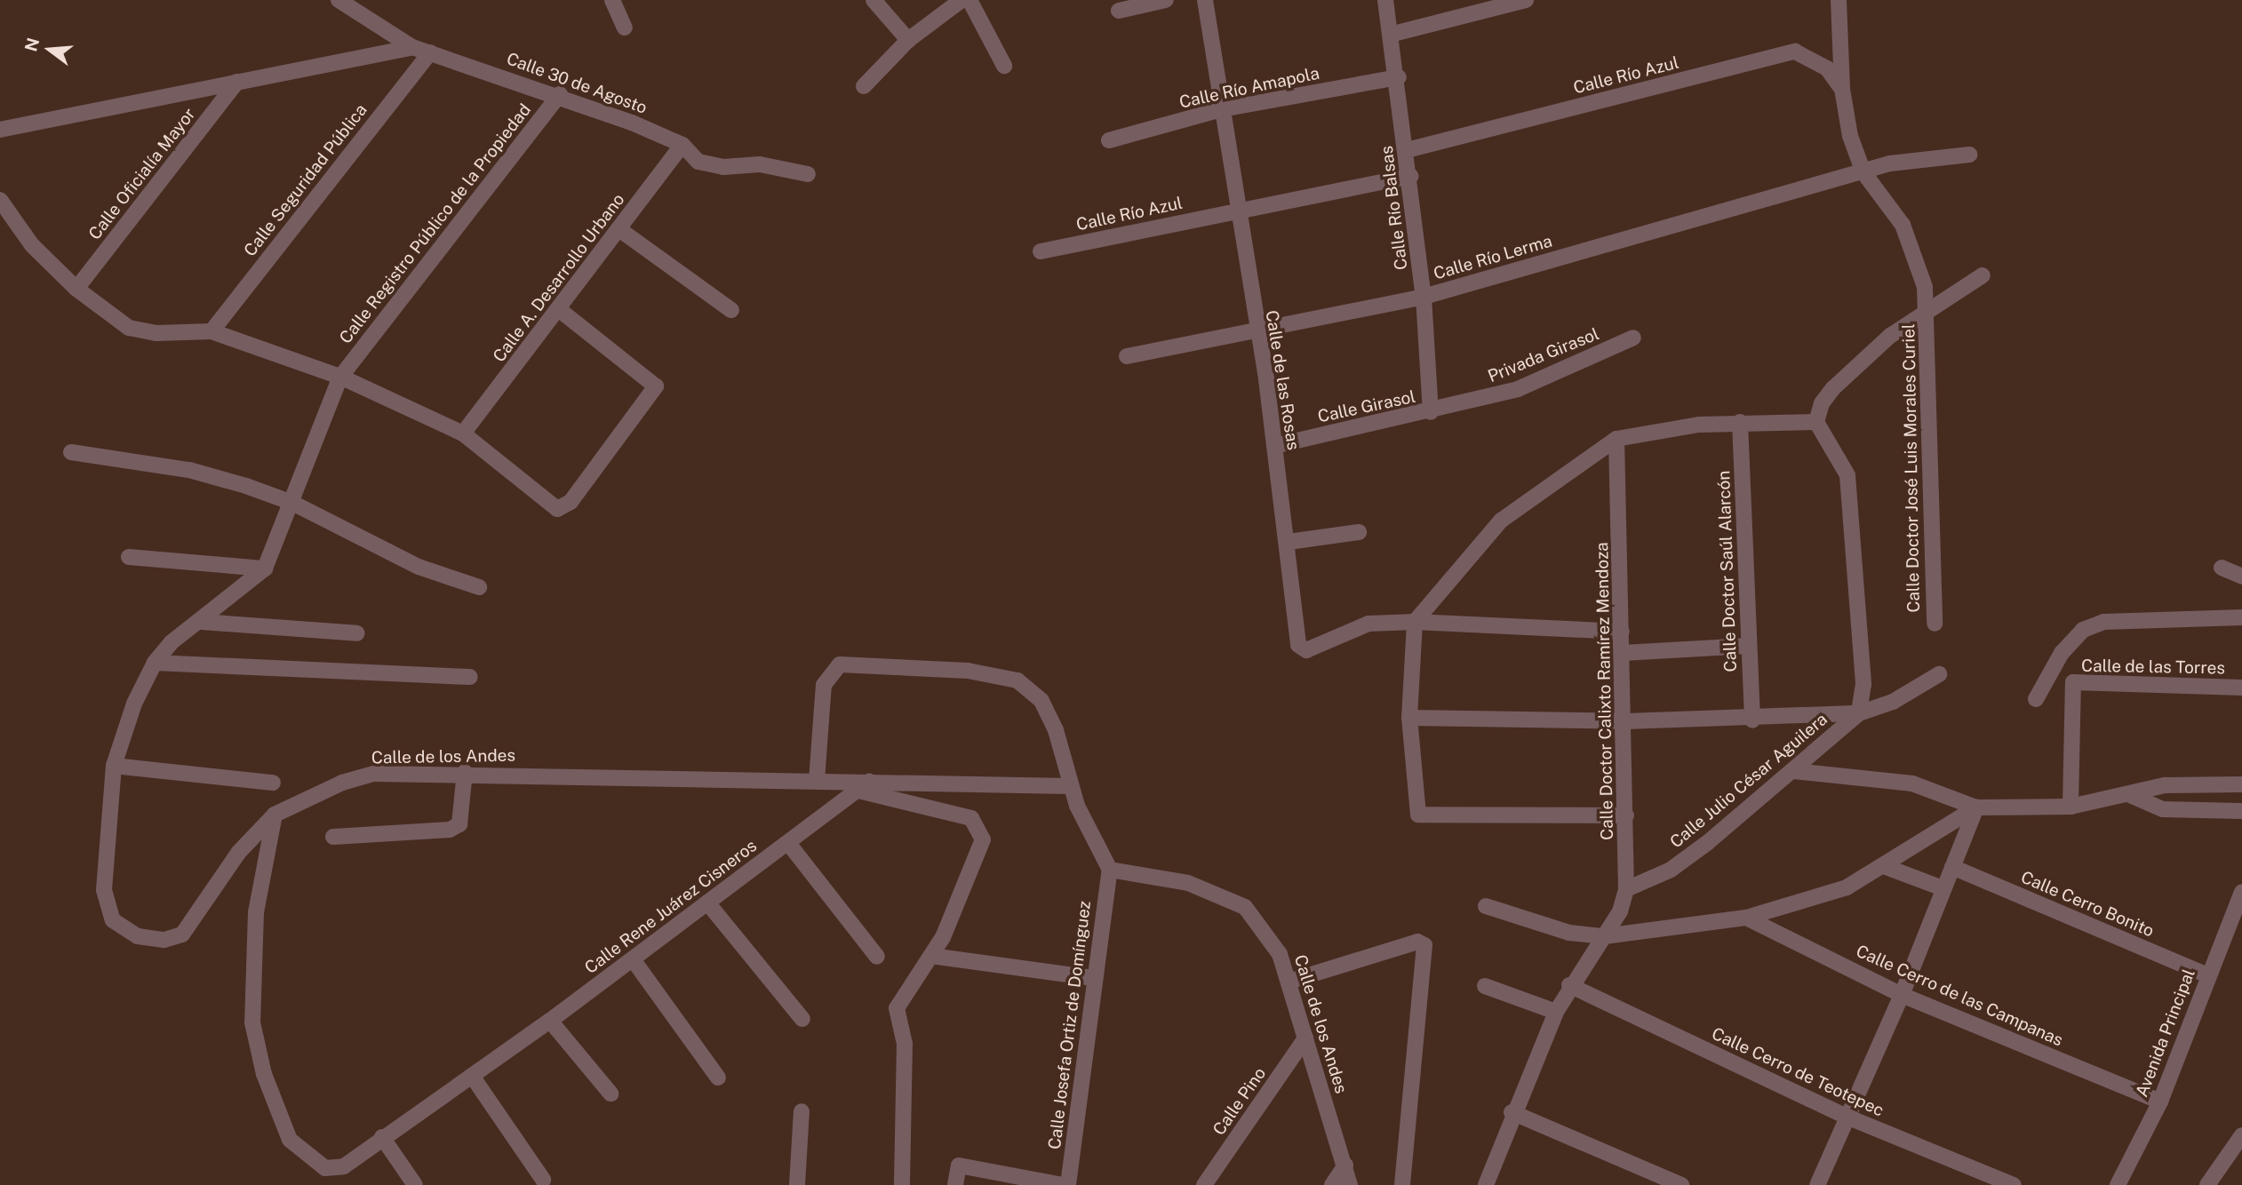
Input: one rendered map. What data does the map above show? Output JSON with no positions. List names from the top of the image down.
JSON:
{
  "streets": {
    "street": [
      "Calle Río Azul",
      "Calle 30 de Agosto",
      "Calle Río Amapola",
      "Calle Oficialía Mayor",
      "Calle Seguridad Pública",
      "Calle Río Balsas",
      "Calle Registro Público de la Propiedad",
      "Calle Río Lerma",
      "Calle A. Desarrollo Urbano",
      "Privada Girasol",
      "Calle de las Rosas",
      "Calle Girasol",
      "Calle Doctor José Luis Morales Curiel",
      "Calle Doctor Saúl Alarcón",
      "Calle de las Torres",
      "Calle Doctor Calixto Ramírez Mendoza",
      "Calle de los Andes",
      "Calle Julio César Aguilera",
      "Calle Cerro Bonito",
      "Calle Rene Juárez Cisneros",
      "Calle Cerro de las Campanas",
      "Calle Josefa Ortiz de Domínguez",
      "Avenida Principal",
      "Calle Cerro de Teotepec",
      "Calle Pino"
    ]
  },
  "crossings": [
    ["Calle Río Azul", "Calle Río Balsas"],
    ["Calle Río Azul", "Calle de las Rosas"],
    ["Calle 30 de Agosto", "Calle Seguridad Pública"],
    ["Calle 30 de Agosto", "Calle Registro Público de la Propiedad"],
    ["Calle 30 de Agosto", "Calle A. Desarrollo Urbano"],
    ["Calle Río Amapola", "Calle Río Balsas"],
    ["Calle Río Amapola", "Calle de las Rosas"],
    ["Calle Río Balsas", "Calle Río Lerma"],
    ["Calle Río Balsas", "Privada Girasol"],
    ["Calle Río Balsas", "Calle Girasol"],
    ["Calle Registro Público de la Propiedad", "Calle de los Andes"],
    ["Calle Río Lerma", "Calle de las Rosas"],
    ["Calle Río Lerma", "Calle Doctor José Luis Morales Curiel"],
    ["Privada Girasol", "Calle Girasol"],
    ["Calle de las Rosas", "Calle Girasol"],
    ["Calle Doctor Calixto Ramírez Mendoza", "Calle Julio César Aguilera"],
    ["Calle Doctor Calixto Ramírez Mendoza", "Calle Cerro de Teotepec"],
    ["Calle de los Andes", "Calle Rene Juárez Cisneros"],
    ["Calle de los Andes", "Calle Josefa Ortiz de Domínguez"],
    ["Calle de los Andes", "Calle Pino"],
    ["Calle Cerro Bonito", "Avenida Principal"],
    ["Calle Cerro de las Campanas", "Avenida Principal"]
  ],
  "north": "left"
}
